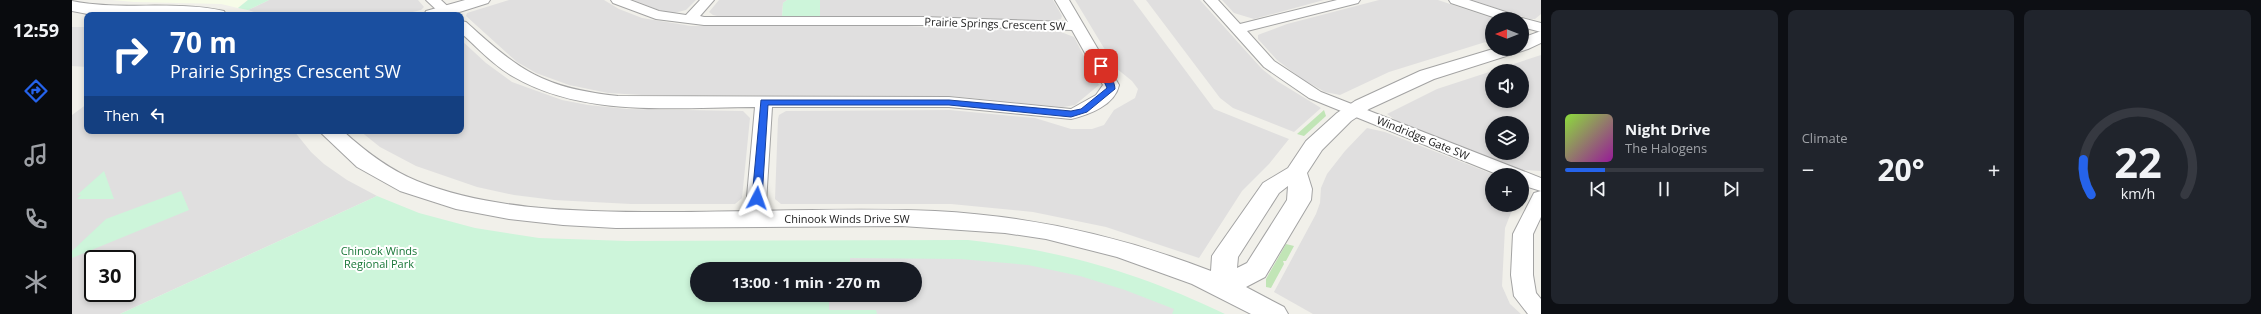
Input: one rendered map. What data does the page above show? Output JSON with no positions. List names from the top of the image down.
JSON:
{
  "streets": {
    "street": ["Prairie Springs Crescent SW", "Windridge Gate SW", "Chinook Winds Drive SW"]
  },
  "parks": ["Chinook Winds Regional Park"],
  "north": "left",
  "page": {
    "tabs": "12:59",
    "tile": "Climate",
    "map_buttons": "+",
    "turn": ["70 m", "Prairie Springs Crescent SW"],
    "then": "Then",
    "song": ["Night Drive", "The Halogens"],
    "heat": ["−", "20°", "+"],
    "limit": "30",
    "trip": "13:00 · 1 min · 270 m",
    "gauge": ["22", "km/h"]
  }
}
